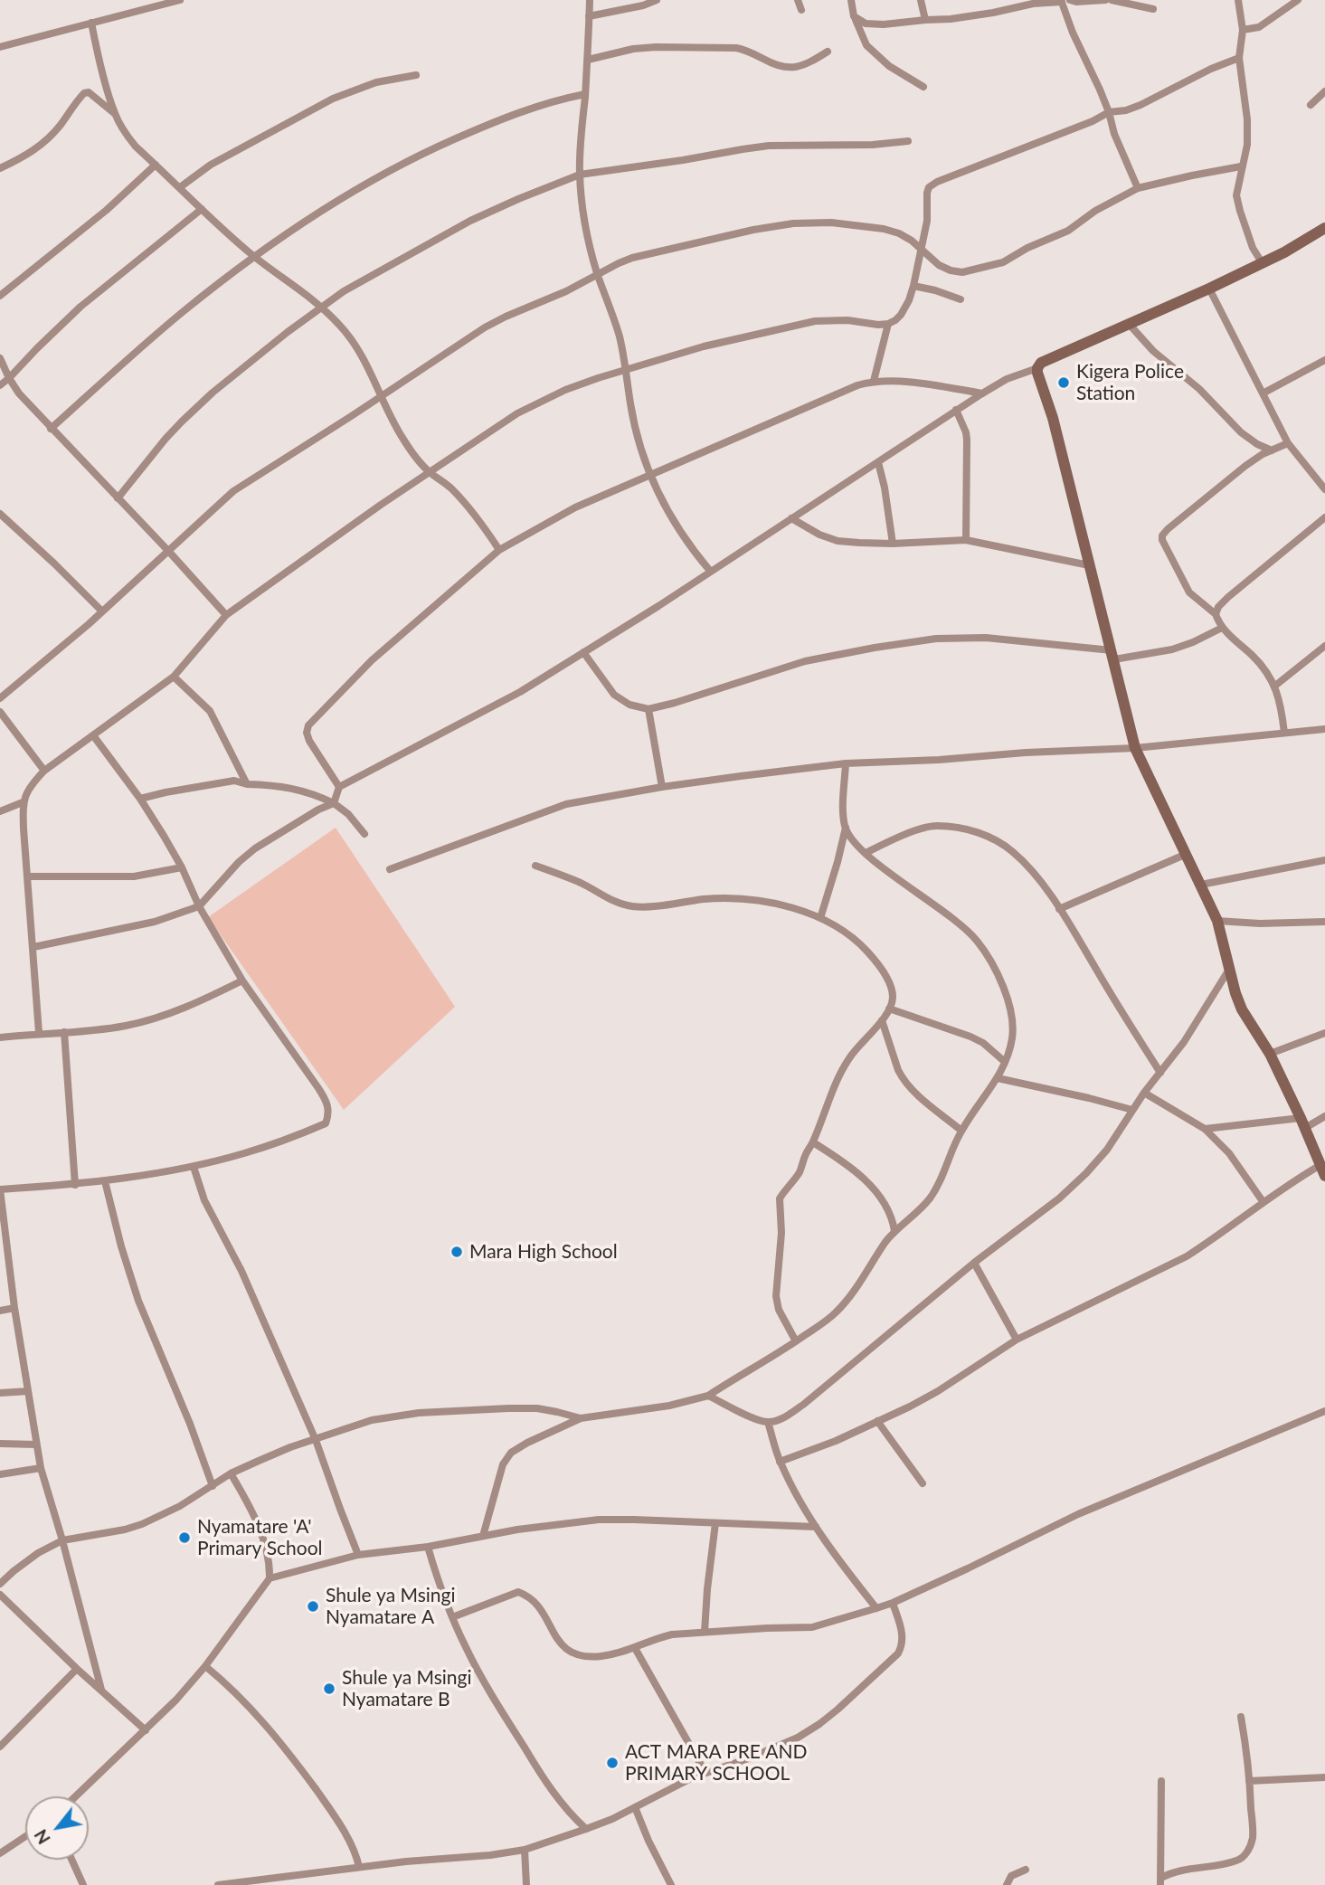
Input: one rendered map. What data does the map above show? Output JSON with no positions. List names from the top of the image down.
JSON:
{
  "places": [
    "Kigera Police Station",
    "Mara High School",
    "Nyamatare 'A' Primary School",
    "Shule ya Msingi Nyamatare A",
    "Shule ya Msingi Nyamatare B",
    "ACT MARA PRE AND PRIMARY SCHOOL"
  ],
  "north": "bottom left"
}
